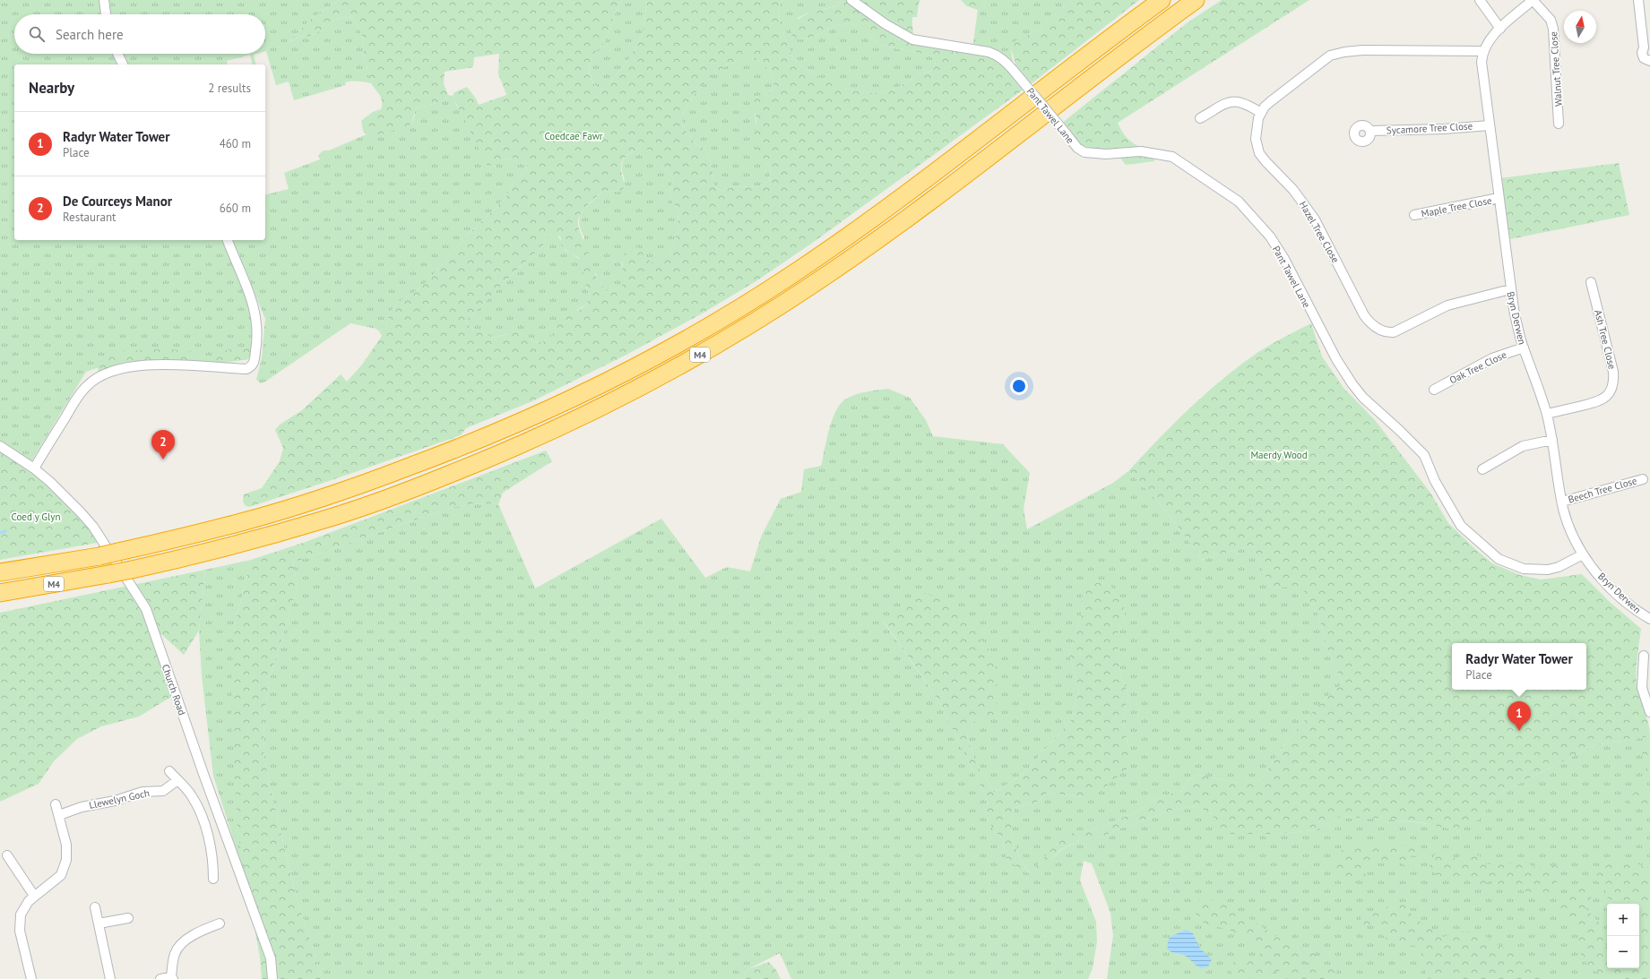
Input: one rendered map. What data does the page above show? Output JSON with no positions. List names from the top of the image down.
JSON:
{
  "streets": {
    "highway": ["M4"],
    "street": [
      "Walnut Tree Close",
      "Pant Tawel Lane",
      "Sycamore Tree Close",
      "Maple Tree Close",
      "Hazel Tree Close",
      "Bryn Derwen",
      "Ash Tree Close",
      "Oak Tree Close",
      "Beech Tree Close",
      "Church Road",
      "Llewelyn Goch"
    ]
  },
  "crossings": [
    ["Walnut Tree Close", "Bryn Derwen"],
    ["Pant Tawel Lane", "Bryn Derwen"],
    ["Sycamore Tree Close", "Bryn Derwen"],
    ["Maple Tree Close", "Bryn Derwen"],
    ["Hazel Tree Close", "Bryn Derwen"],
    ["Bryn Derwen", "Ash Tree Close"],
    ["Bryn Derwen", "Oak Tree Close"],
    ["Bryn Derwen", "Beech Tree Close"]
  ],
  "parks": ["Coedcae Fawr", "Maerdy Wood", "Coed y Glyn"],
  "north": "top",
  "page": {
    "search": "Search here",
    "heading": ["Nearby", "2 results"],
    "list": [
      {
        "mark": "1",
        "name": "Radyr Water Tower",
        "note": "Place",
        "value": "460 m"
      },
      {
        "mark": "2",
        "name": "De Courceys Manor",
        "note": "Restaurant",
        "value": "660 m"
      }
    ],
    "pins": ["2", "1"],
    "popup": ["Radyr Water Tower", "Place"],
    "map_buttons": ["+", "−"]
  }
}
